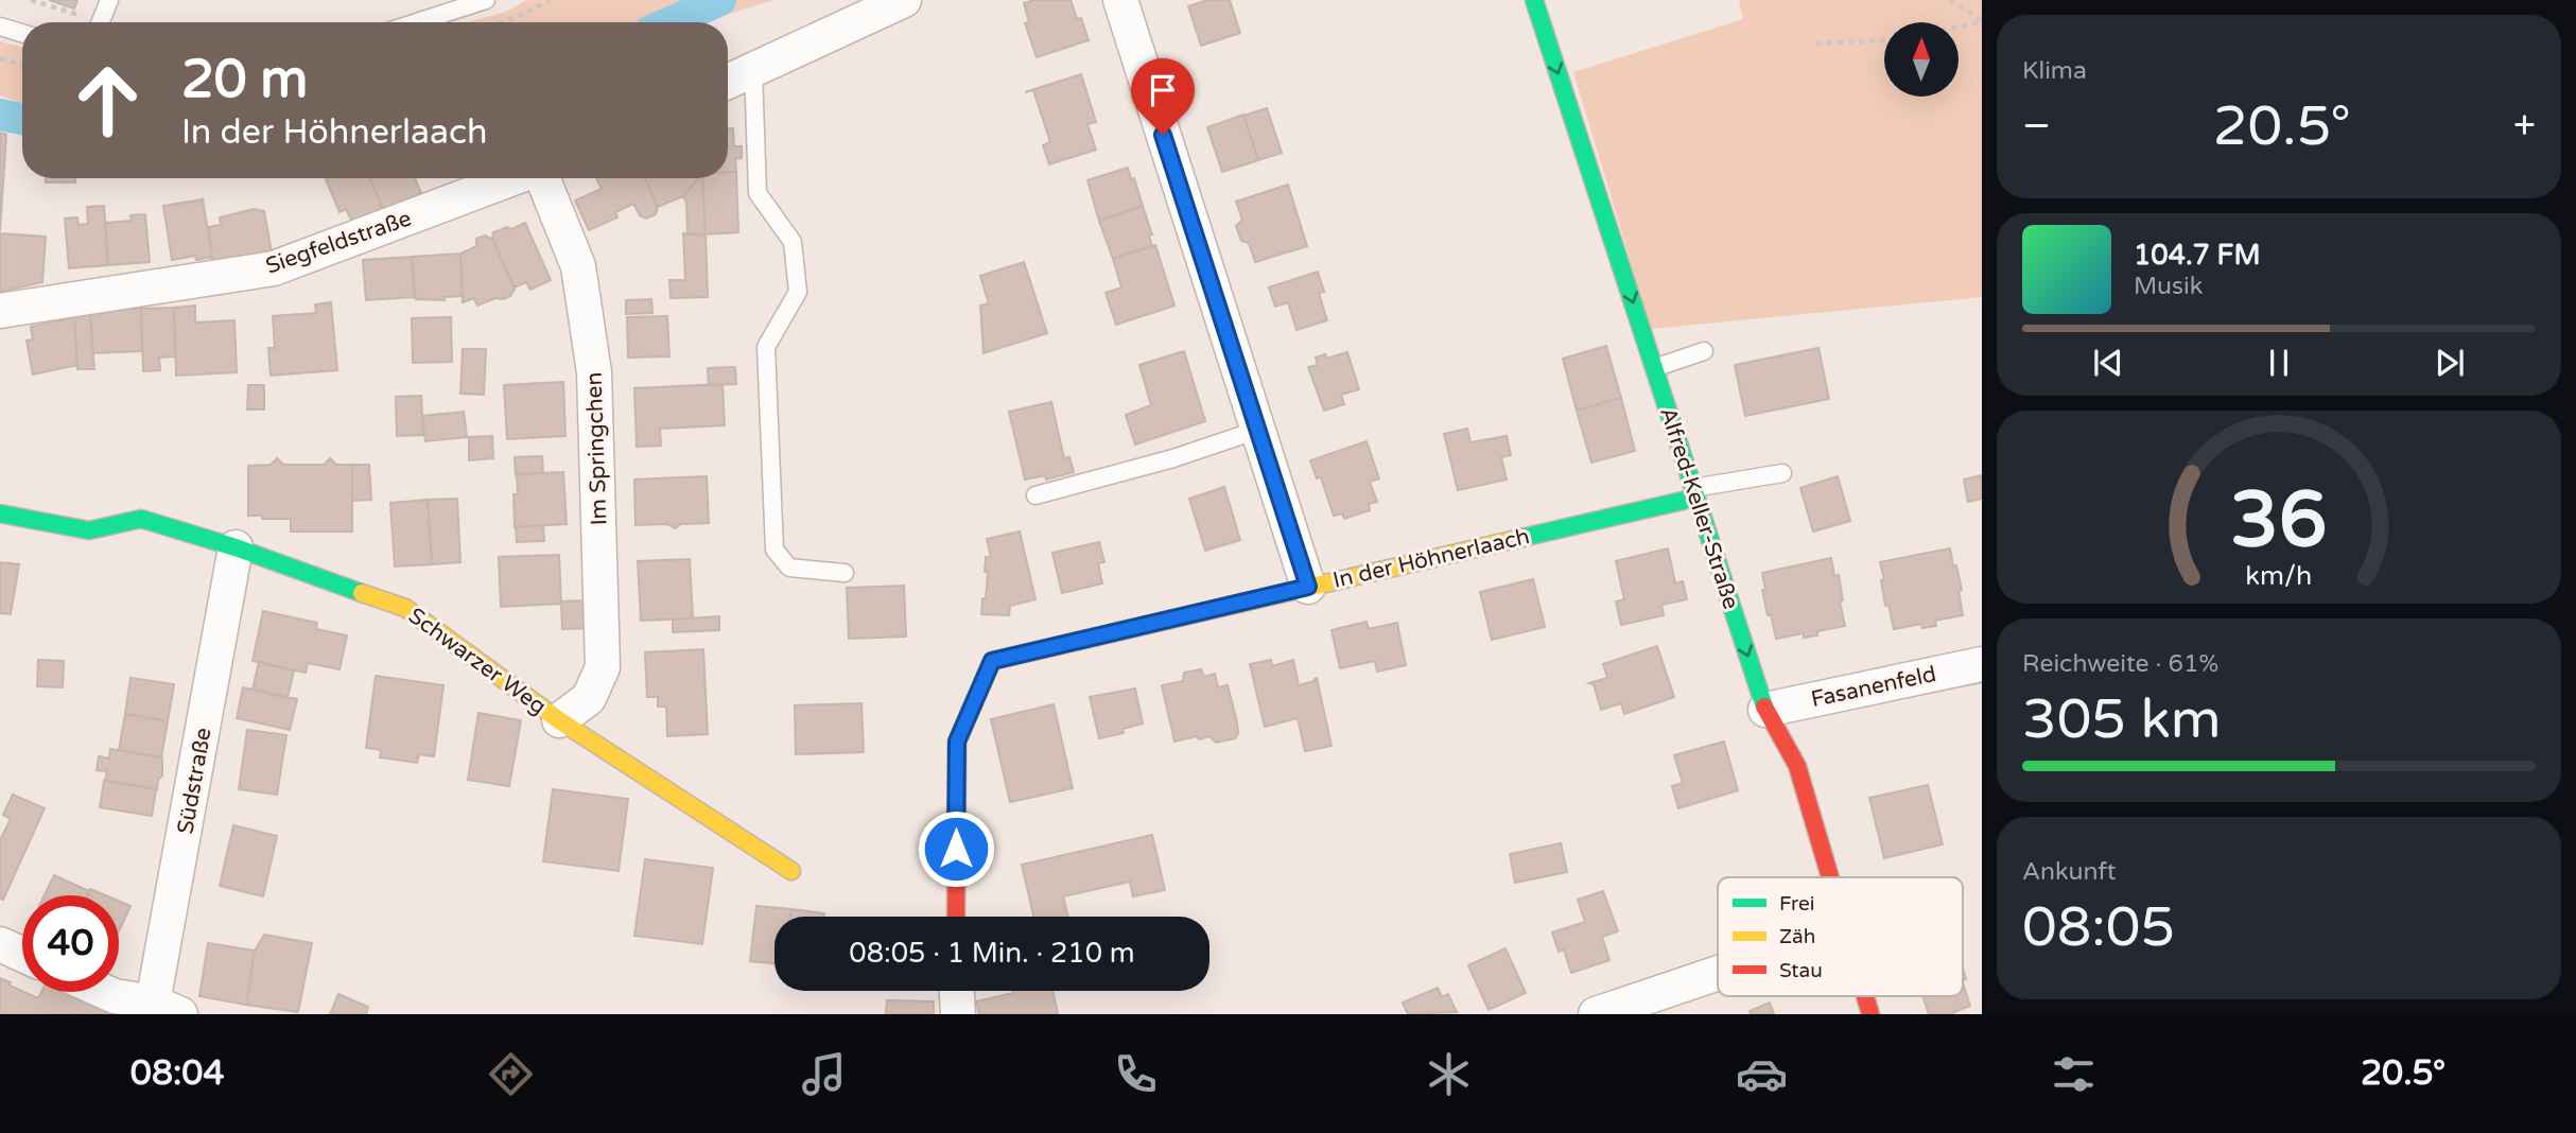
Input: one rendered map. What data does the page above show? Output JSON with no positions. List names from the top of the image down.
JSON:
{
  "streets": {
    "street": [
      "Siegfeldstraße",
      "Im Springchen",
      "Alfred-Keller-Straße",
      "In der Höhnerlaach",
      "Schwarzer Weg",
      "Fasanenfeld",
      "Südstraße"
    ]
  },
  "crossings": [
    ["Im Springchen", "Schwarzer Weg"],
    ["Alfred-Keller-Straße", "In der Höhnerlaach"],
    ["Alfred-Keller-Straße", "Fasanenfeld"],
    ["Schwarzer Weg", "Südstraße"]
  ],
  "one_way": ["Alfred-Keller-Straße"],
  "legend": ["Frei", "Zäh", "Stau"],
  "north": "top",
  "page": {
    "tile": [
      "Klima",
      ["Reichweite · 61%", "305 km"],
      ["Ankunft", "08:05"]
    ],
    "turn": ["20 m", "In der Höhnerlaach"],
    "heat": ["−", "20.5°", "+"],
    "song": ["104.7 FM", "Musik"],
    "limit": "40",
    "trip": "08:05 · 1 Min. · 210 m",
    "tabs": ["08:04", "20.5°"],
    "gauge": ["36", "km/h"]
  }
}
